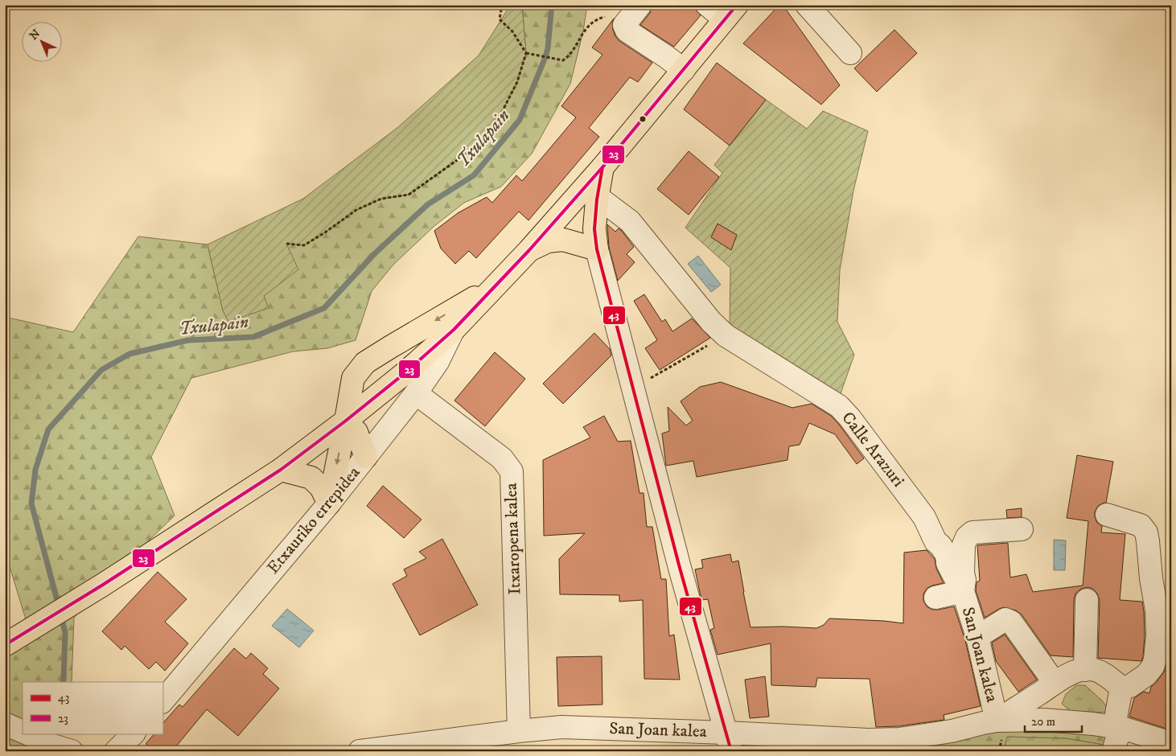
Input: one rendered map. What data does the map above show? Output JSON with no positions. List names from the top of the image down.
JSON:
{
  "streets": {
    "street": [
      "Calle Arazuri",
      "Etxauriko errepidea",
      "Itxaropena kalea",
      "San Joan kalea"
    ]
  },
  "crossings": [
    ["Calle Arazuri", "San Joan kalea"],
    ["Etxauriko errepidea", "Itxaropena kalea"],
    ["Itxaropena kalea", "San Joan kalea"]
  ],
  "water": ["Txulapain"],
  "lines": ["transit line 23", "transit line 43"],
  "legend": ["43", "23"],
  "scale_bar": "20 m",
  "north": "top left"
}
